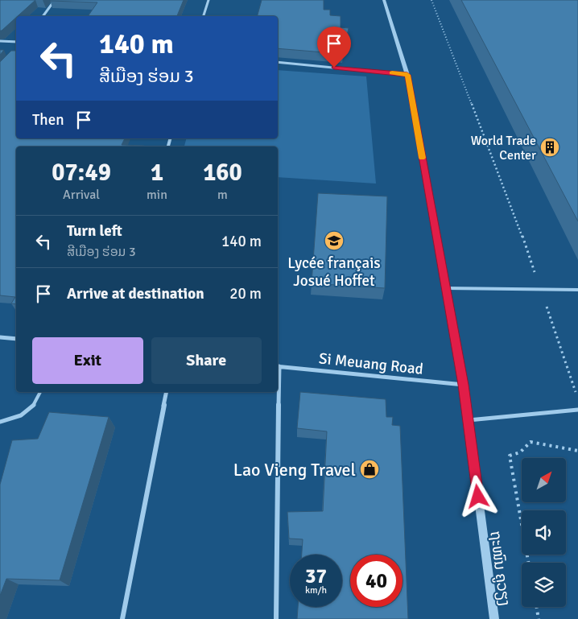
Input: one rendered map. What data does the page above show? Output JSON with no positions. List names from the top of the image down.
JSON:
{
  "streets": {
    "street": ["Si Meuang Road", "ຖະໜົນ ຄູວຽງ"]
  },
  "crossings": [
    ["Si Meuang Road", "ຖະໜົນ ຄູວຽງ"]
  ],
  "places": {
    "building": ["World Trade Center"],
    "school or university": ["Lycée français Josué Hoffet"],
    "shop": ["Lao Vieng Travel"]
  },
  "north": "top right",
  "page": {
    "turn": ["140 m", "ສີເມືອງ ຮ່ອມ 3"],
    "then": "Then",
    "eta": [
      "07:49",
      "Arrival",
      "1",
      "min",
      "160",
      "m"
    ],
    "list": [
      {
        "name": "Turn left",
        "note": "ສີເມືອງ ຮ່ອມ 3",
        "value": "140 m"
      },
      {
        "name": "Arrive at destination",
        "value": "20 m"
      }
    ],
    "buttons": ["Exit", "Share"],
    "speed": "37 km/h",
    "limit": "40"
  }
}
